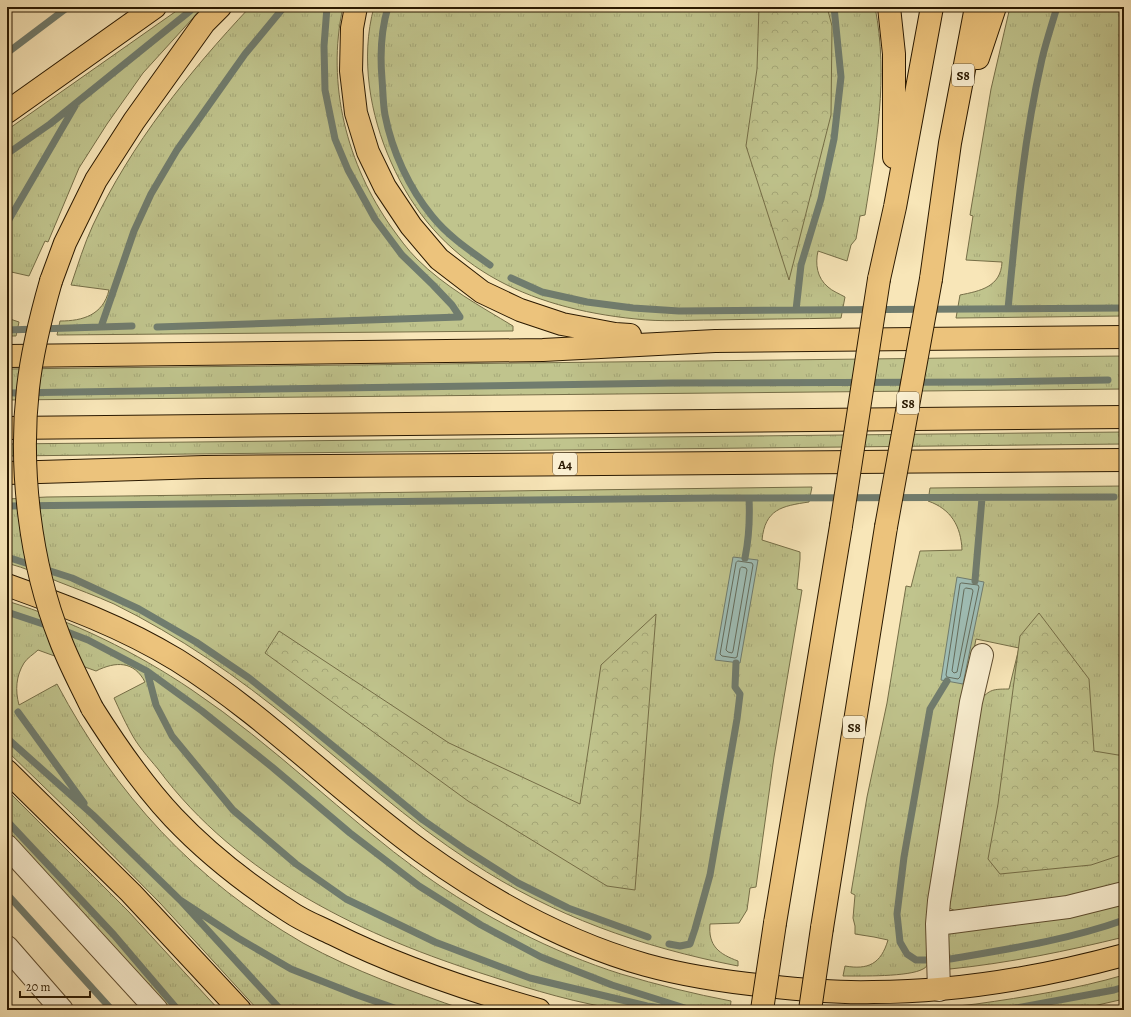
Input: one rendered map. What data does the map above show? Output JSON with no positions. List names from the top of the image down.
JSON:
{
  "streets": {
    "highway": ["S8", "A4"]
  },
  "scale_bar": "20 m"
}
